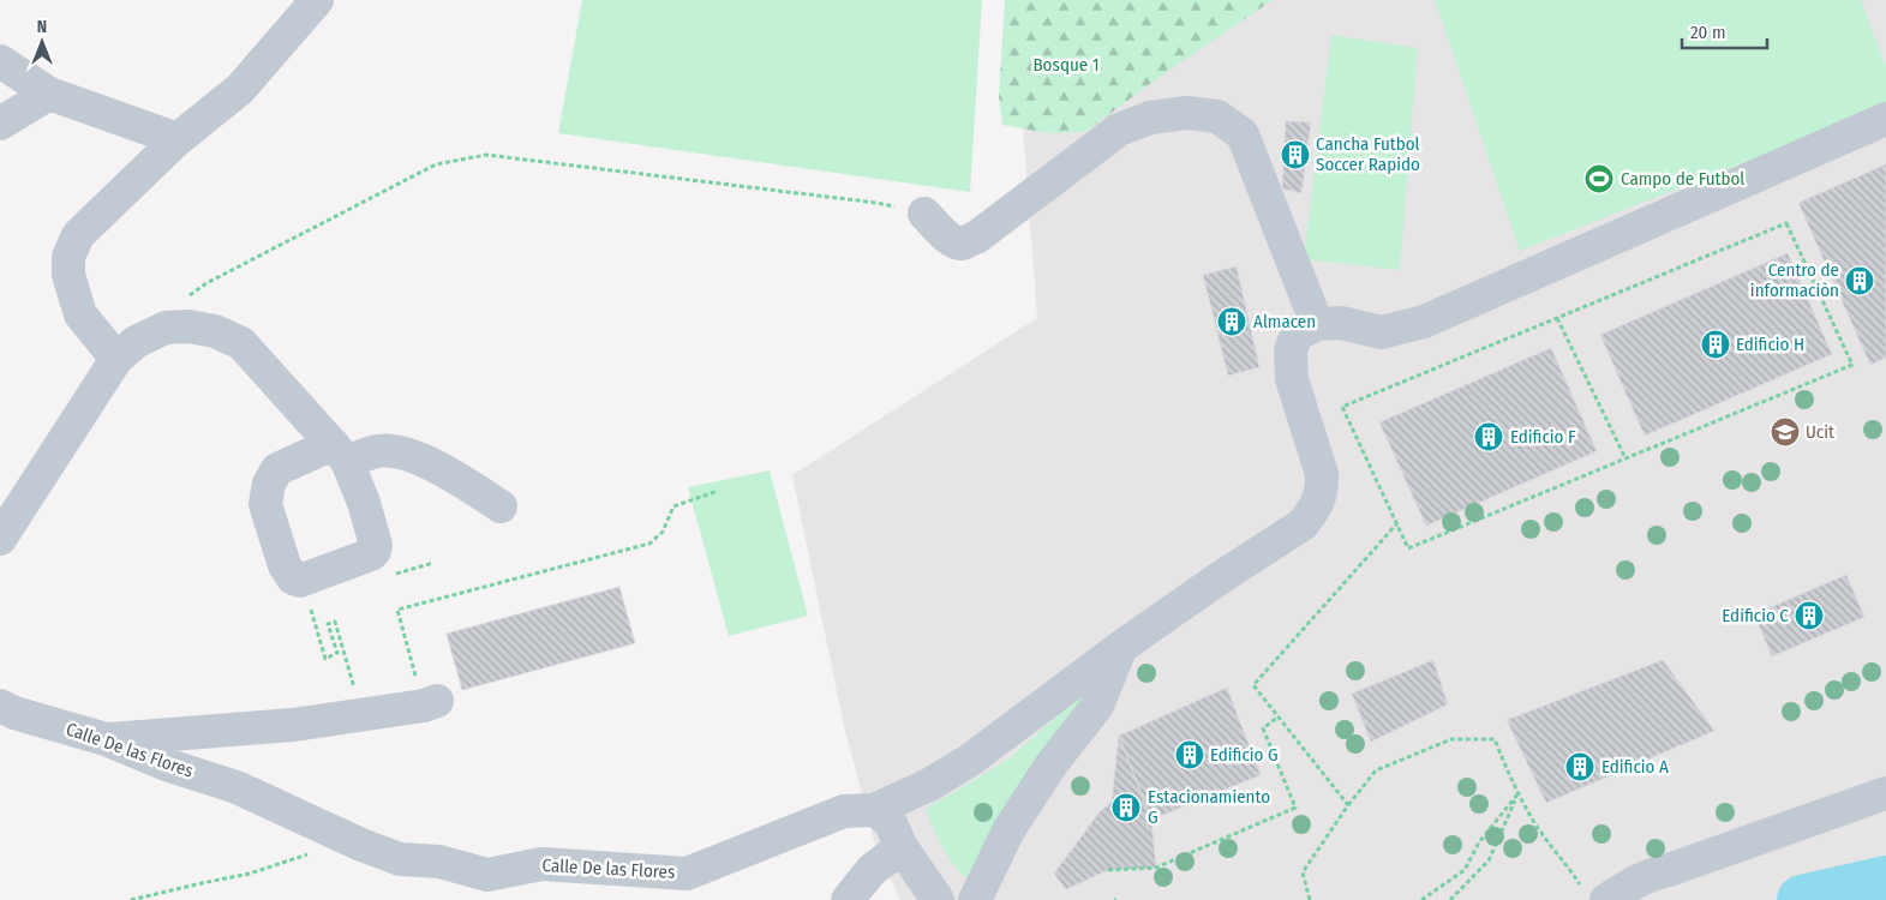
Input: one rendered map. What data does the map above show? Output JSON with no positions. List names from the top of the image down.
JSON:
{
  "streets": {
    "street": ["Calle De las Flores"]
  },
  "parks": ["Bosque 1"],
  "places": {
    "building": [
      "Cancha Futbol Soccer Rapido",
      "Centro de informaciòn",
      "Almacen",
      "Edificio H",
      "Edificio F",
      "Edificio C",
      "Edificio G",
      "Edificio A",
      "Estacionamiento G"
    ],
    "sports": ["Campo de Futbol"],
    "school or university": ["Ucit"]
  },
  "scale_bar": "20 m",
  "north": "top"
}
